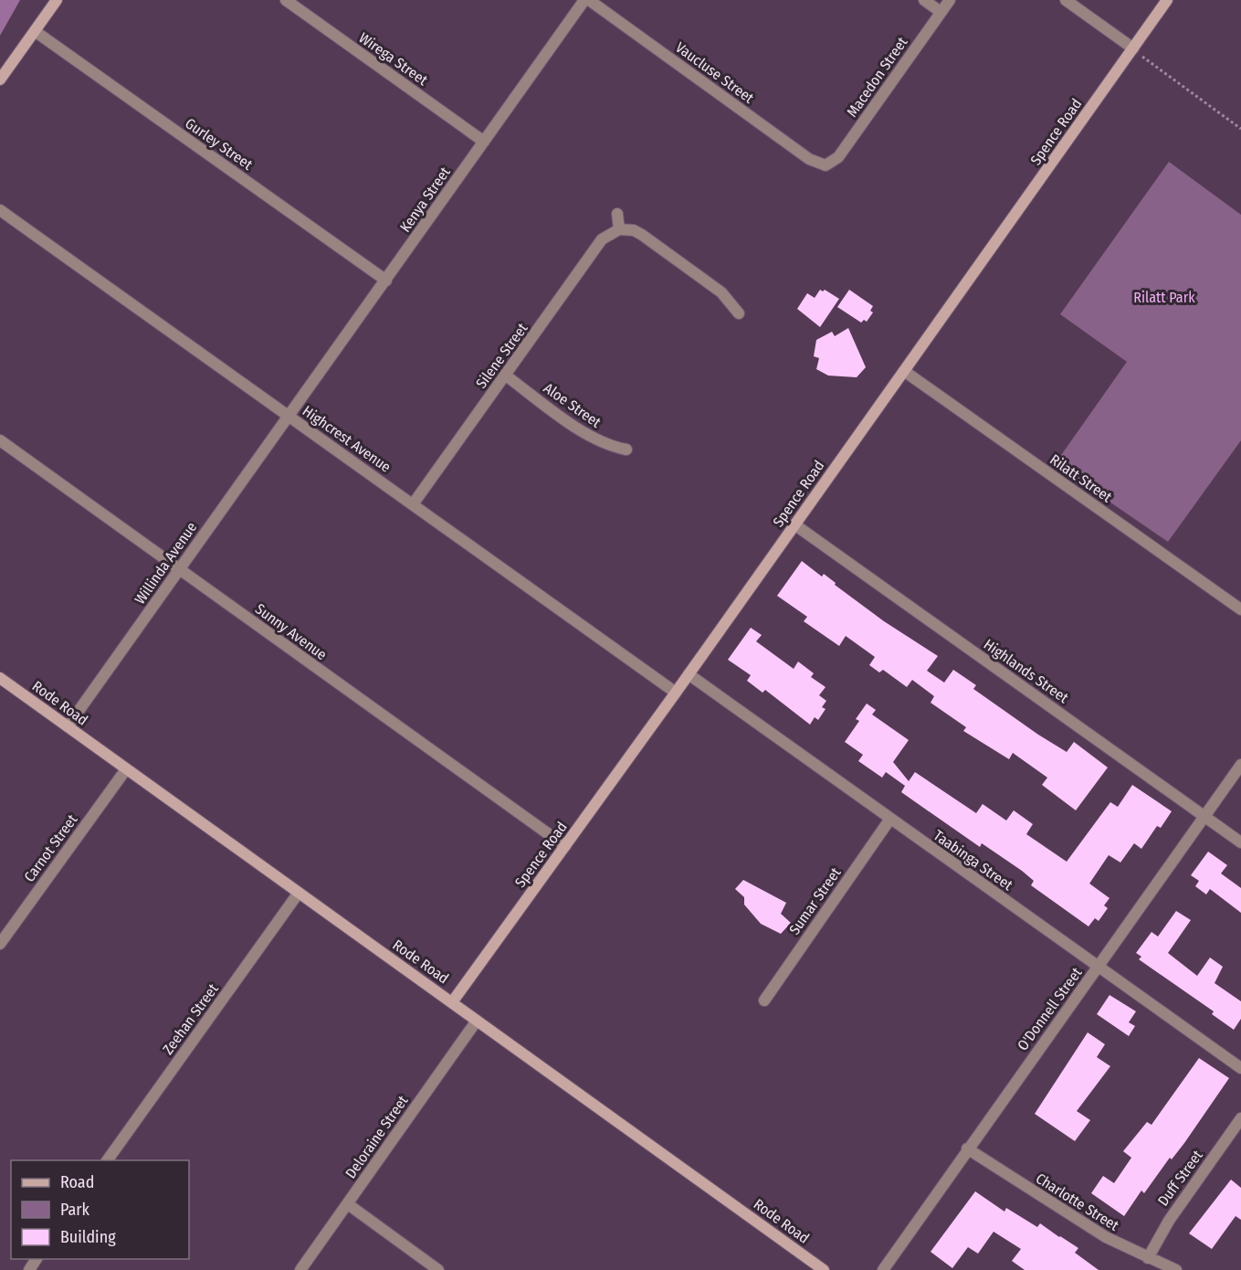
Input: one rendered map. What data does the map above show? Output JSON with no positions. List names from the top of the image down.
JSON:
{
  "streets": {
    "street": [
      "Wirega Street",
      "Vaucluse Street",
      "Macedon Street",
      "Spence Road",
      "Gurley Street",
      "Kenya Street",
      "Silene Street",
      "Aloe Street",
      "Highcrest Avenue",
      "Rilatt Street",
      "Willinda Avenue",
      "Sunny Avenue",
      "Highlands Street",
      "Rode Road",
      "Carnot Street",
      "Taabinga Street",
      "Sumar Street",
      "O'Donnell Street",
      "Zeehan Street",
      "Deloraine Street",
      "Duff Street",
      "Charlotte Street"
    ]
  },
  "crossings": [
    ["Wirega Street", "Kenya Street"],
    ["Vaucluse Street", "Macedon Street"],
    ["Spence Road", "Highcrest Avenue"],
    ["Spence Road", "Rilatt Street"],
    ["Spence Road", "Sunny Avenue"],
    ["Spence Road", "Highlands Street"],
    ["Spence Road", "Rode Road"],
    ["Spence Road", "Taabinga Street"],
    ["Gurley Street", "Kenya Street"],
    ["Kenya Street", "Highcrest Avenue"],
    ["Kenya Street", "Willinda Avenue"],
    ["Silene Street", "Aloe Street"],
    ["Silene Street", "Highcrest Avenue"],
    ["Highcrest Avenue", "Willinda Avenue"],
    ["Willinda Avenue", "Sunny Avenue"],
    ["Willinda Avenue", "Rode Road"],
    ["Highlands Street", "O'Donnell Street"],
    ["Rode Road", "Carnot Street"],
    ["Rode Road", "Zeehan Street"],
    ["Rode Road", "Deloraine Street"],
    ["Taabinga Street", "Sumar Street"],
    ["Taabinga Street", "O'Donnell Street"],
    ["O'Donnell Street", "Charlotte Street"],
    ["Duff Street", "Charlotte Street"]
  ],
  "parks": ["Rilatt Park"],
  "legend": ["Road", "Park", "Building"]
}
